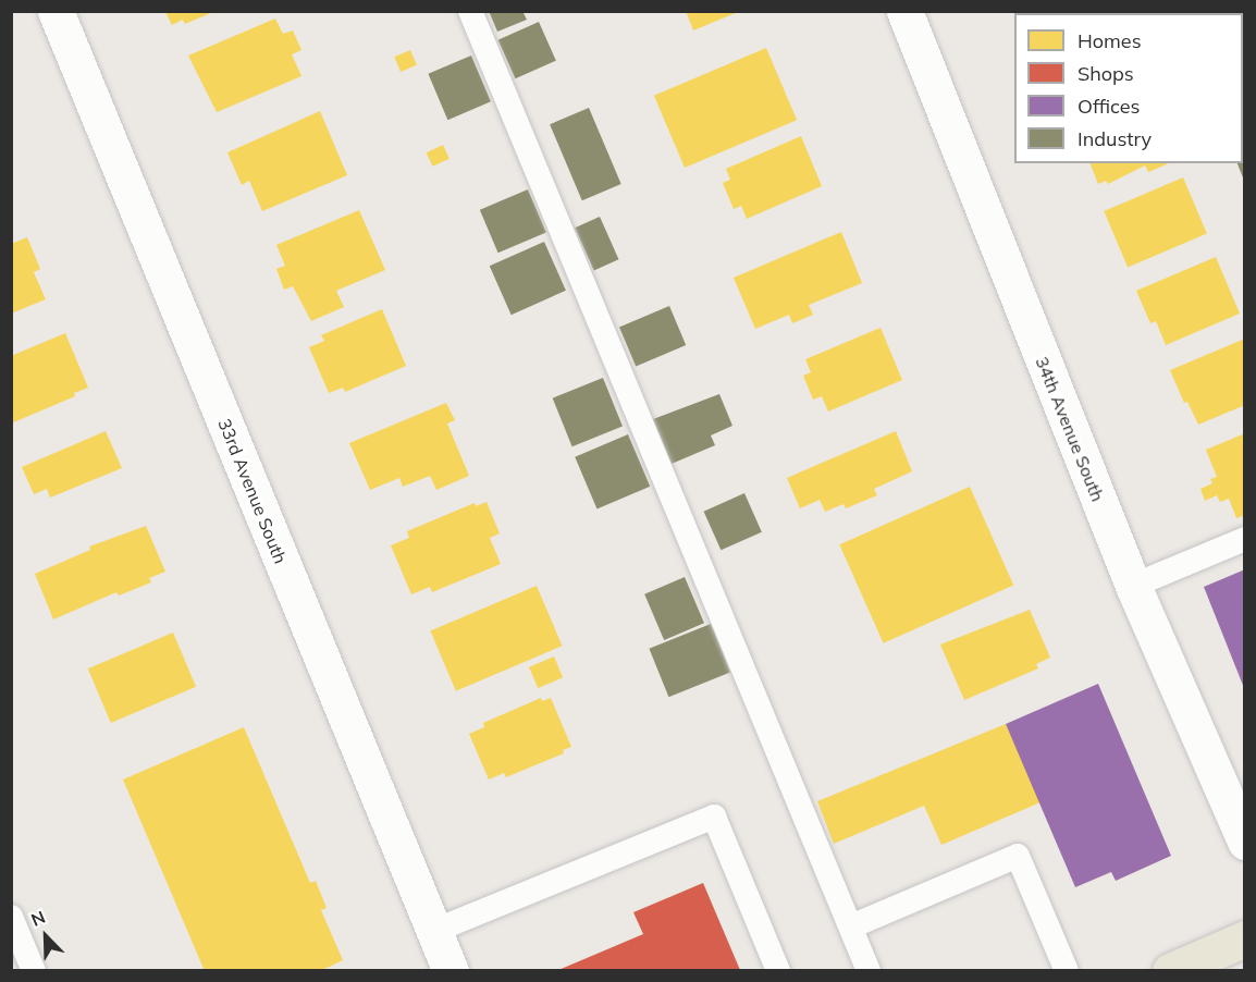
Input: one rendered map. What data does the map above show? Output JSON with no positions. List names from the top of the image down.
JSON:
{
  "streets": {
    "street": ["34th Avenue South", "33rd Avenue South"]
  },
  "legend": [
    "Homes",
    "Shops",
    "Offices",
    "Industry"
  ],
  "north": "top left"
}
